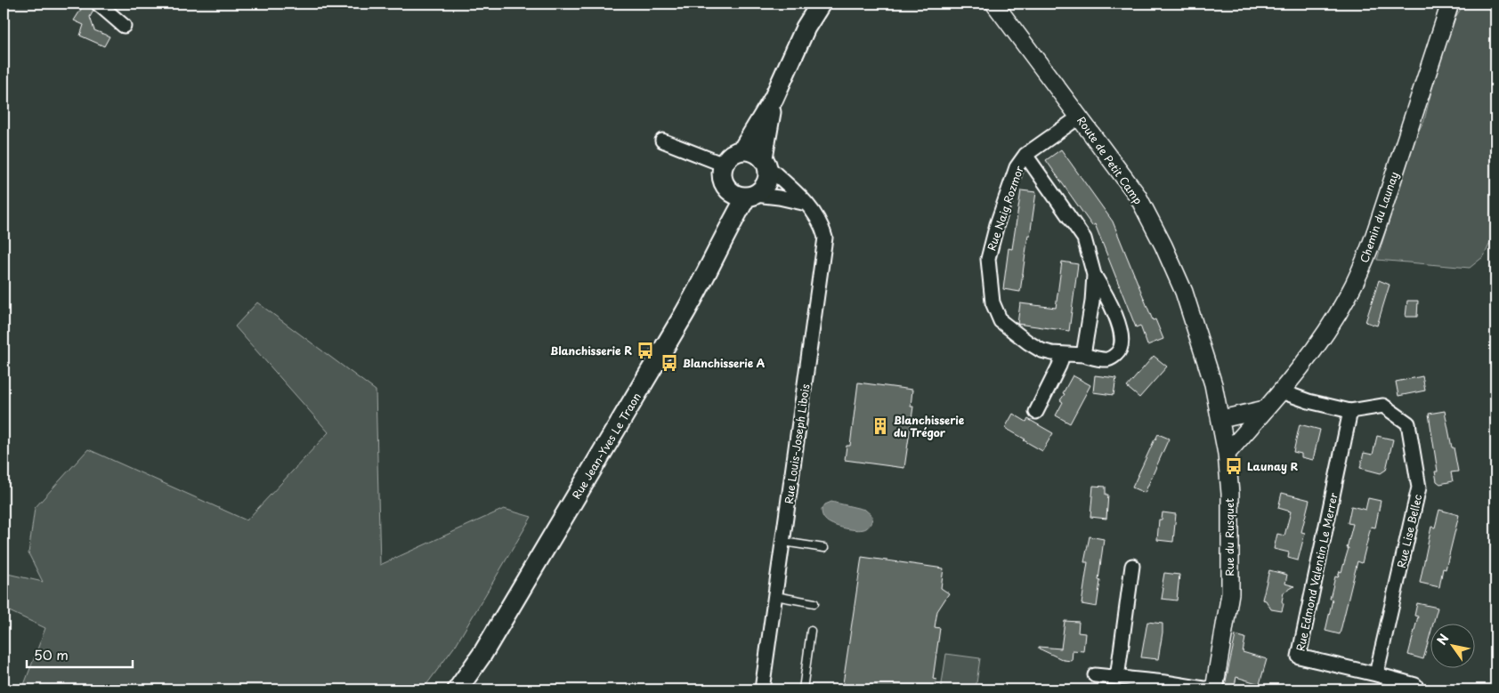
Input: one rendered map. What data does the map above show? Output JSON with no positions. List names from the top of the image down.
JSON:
{
  "streets": {
    "main road": ["Rue Jean-Yves Le Traon"],
    "street": [
      "Route de Petit Camp",
      "Rue Naig Rozmor",
      "Chemin du Launay",
      "Rue Louis-Joseph Libois",
      "Rue Lise Bellec",
      "Rue du Rusquet",
      "Rue Edmond Valentin Le Merrer"
    ]
  },
  "crossings": [
    ["Route de Petit Camp", "Rue Naig Rozmor"],
    ["Route de Petit Camp", "Rue du Rusquet"],
    ["Chemin du Launay", "Rue du Rusquet"],
    ["Rue Louis-Joseph Libois", "Rue Jean-Yves Le Traon"],
    ["Rue Lise Bellec", "Rue Edmond Valentin Le Merrer"]
  ],
  "places": {
    "bus stop": ["Blanchisserie R", "Blanchisserie A", "Launay R"],
    "building": ["Blanchisserie du Trégor"]
  },
  "scale_bar": "50 m",
  "north": "top left"
}
